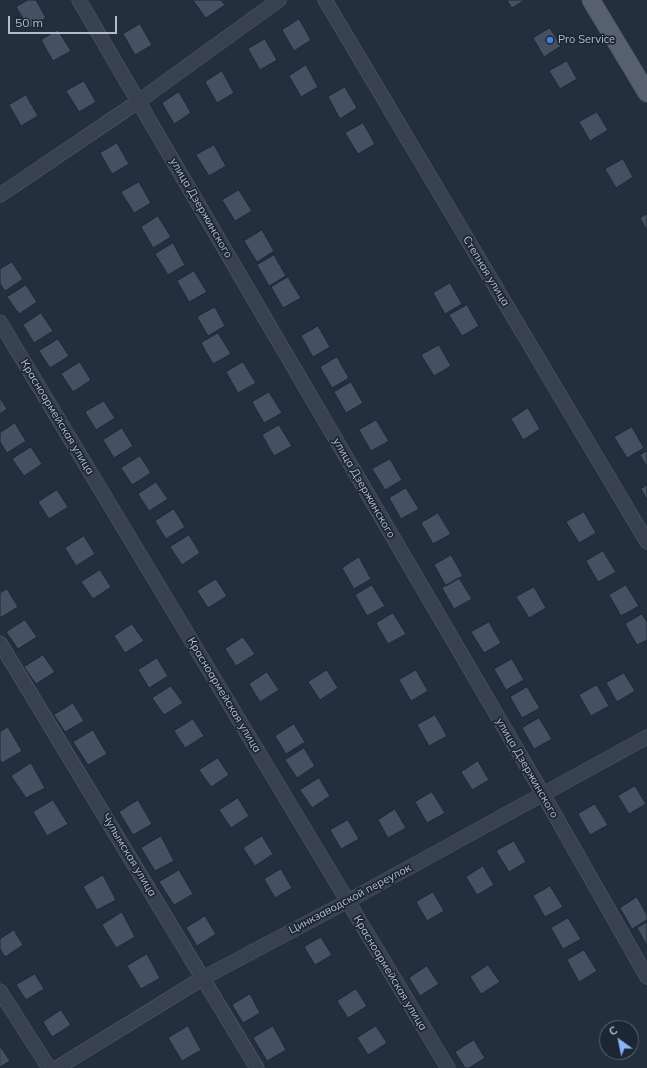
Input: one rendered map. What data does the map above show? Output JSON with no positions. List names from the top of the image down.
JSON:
{
  "streets": {
    "street": [
      "улица Дзержинского",
      "Степная улица",
      "Красноармейская улица",
      "Чулымская улица",
      "Цинкзаводской переулок"
    ]
  },
  "crossings": [
    ["улица Дзержинского", "Цинкзаводской переулок"],
    ["Красноармейская улица", "Цинкзаводской переулок"],
    ["Чулымская улица", "Цинкзаводской переулок"]
  ],
  "places": ["Pro Service"],
  "scale_bar": "50 m",
  "north": "top left"
}
